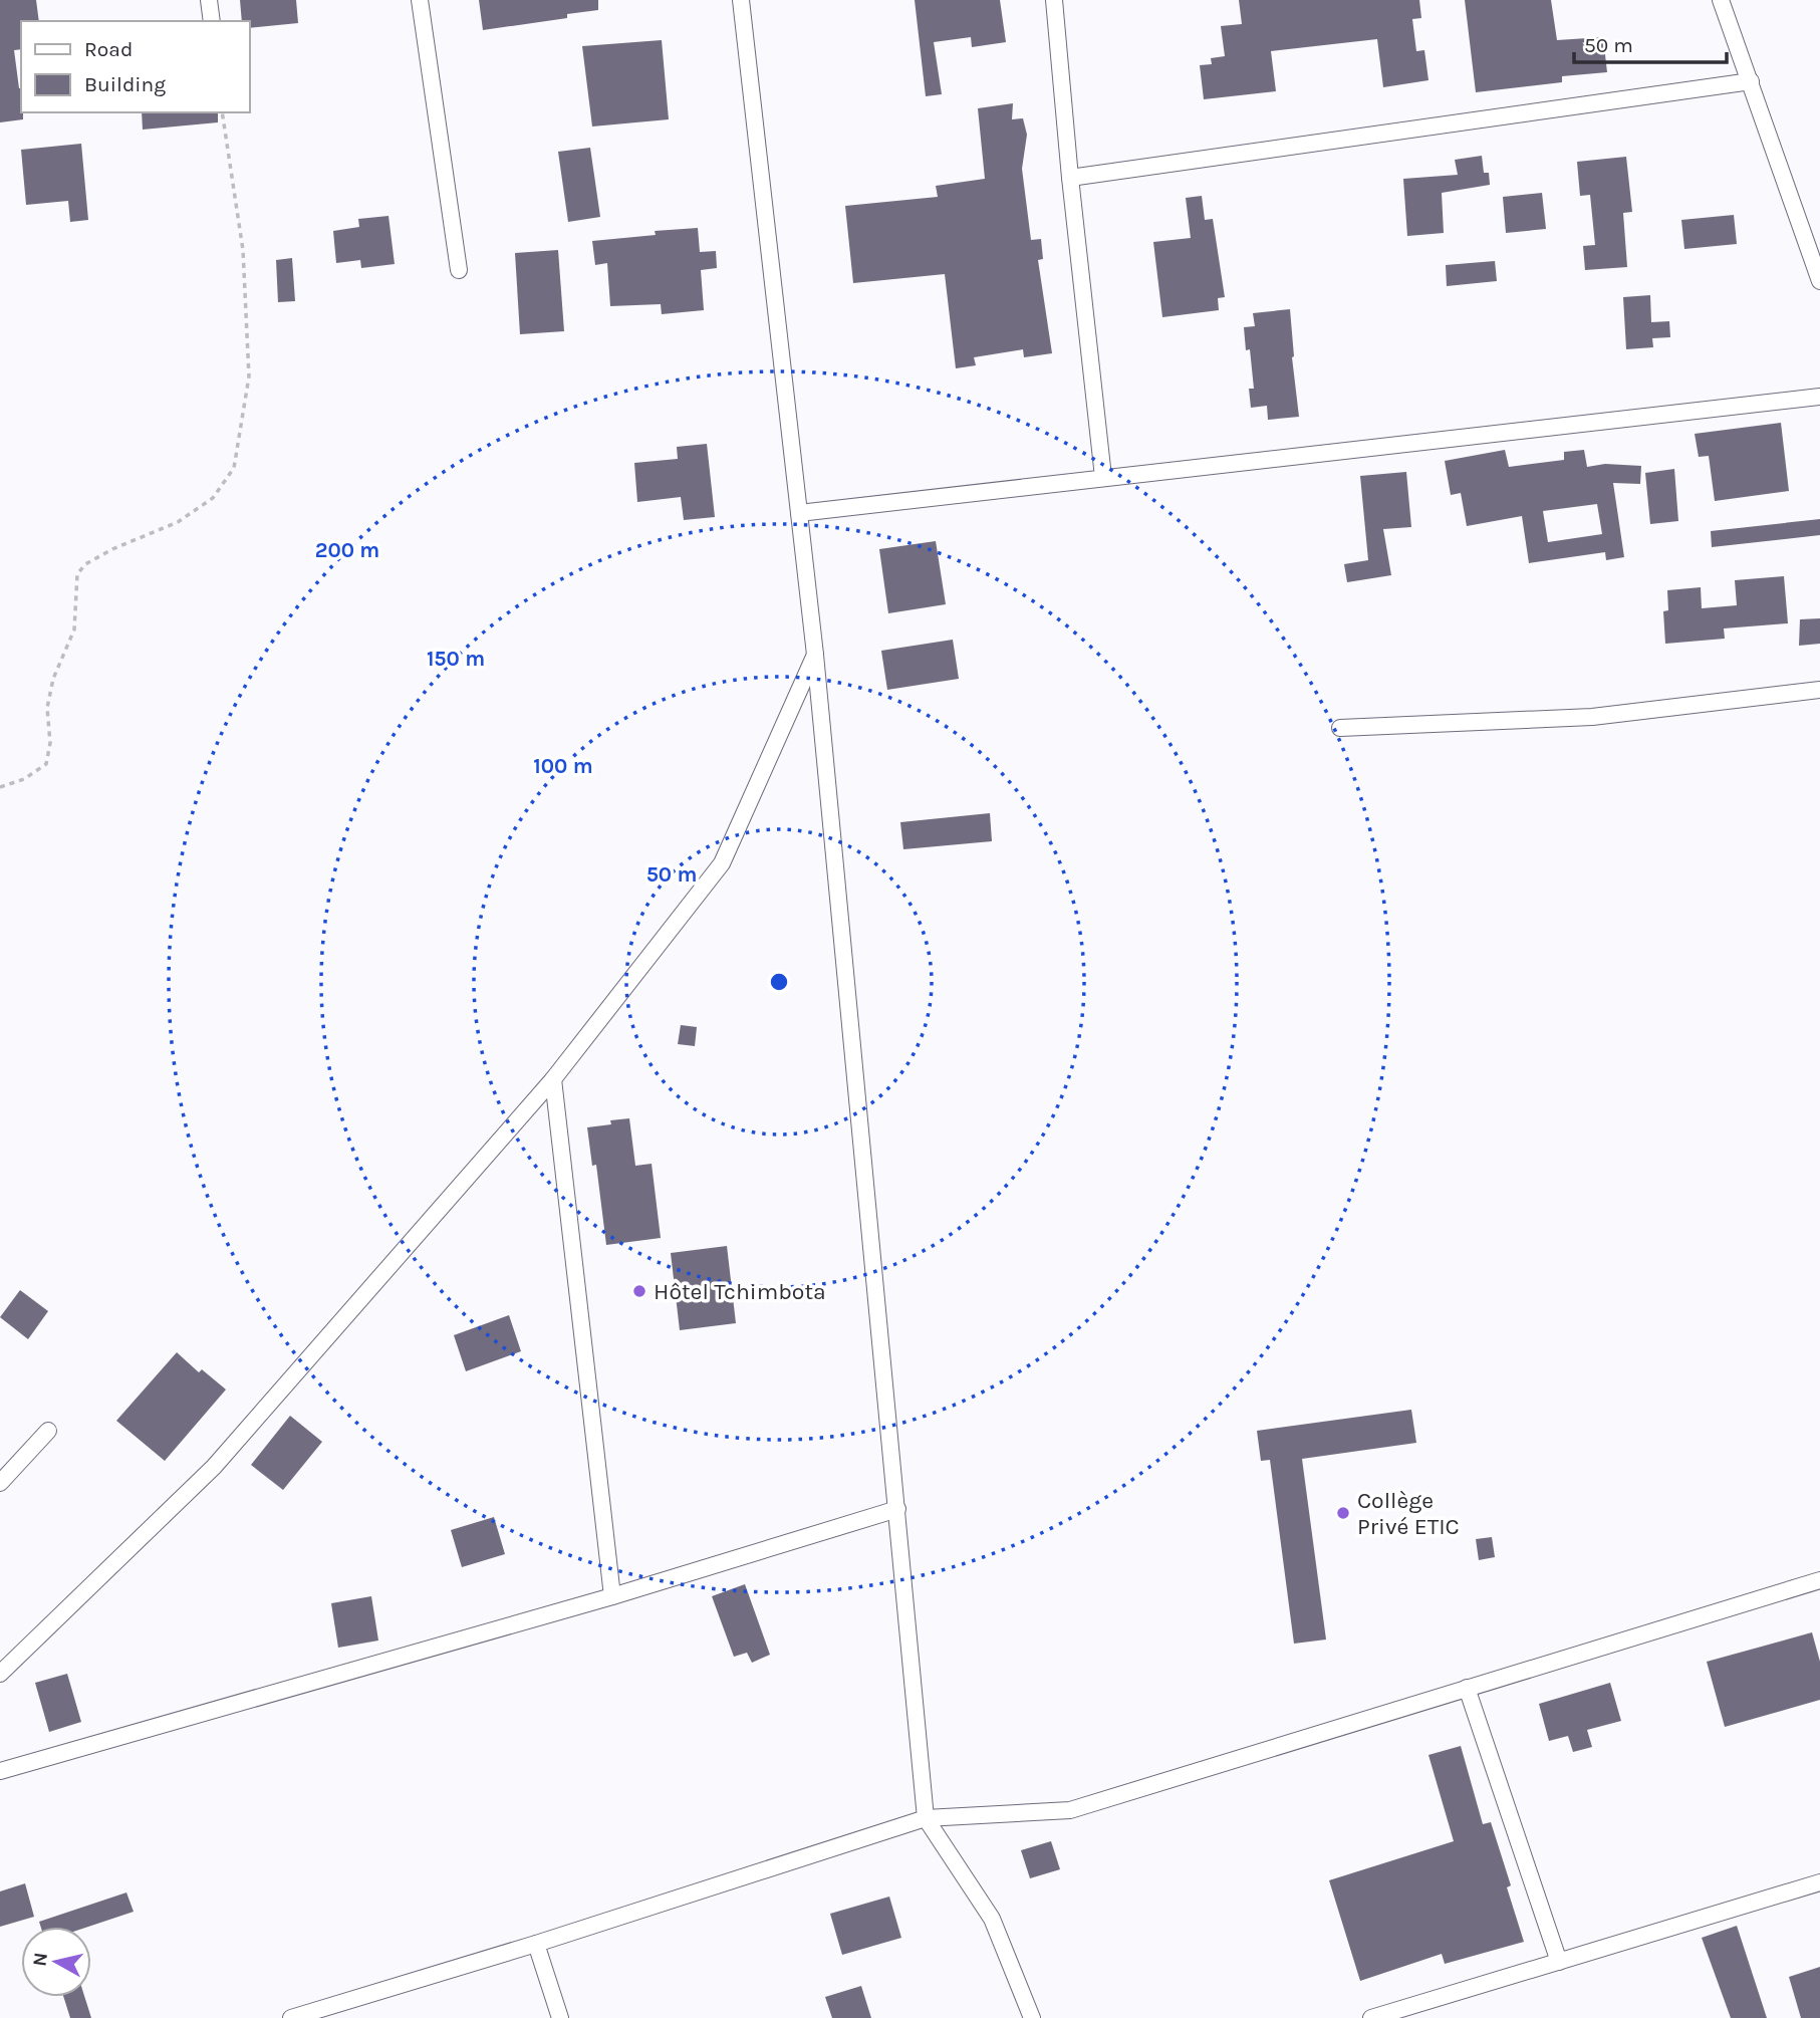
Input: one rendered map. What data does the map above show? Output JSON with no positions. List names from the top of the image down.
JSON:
{
  "places": ["Hôtel Tchimbota", "Collège Privé ETIC"],
  "legend": ["Road", "Building"],
  "scale_bar": "50 m",
  "north": "left",
  "rings": [
    "200 m",
    "150 m",
    "100 m",
    "50 m"
  ]
}
